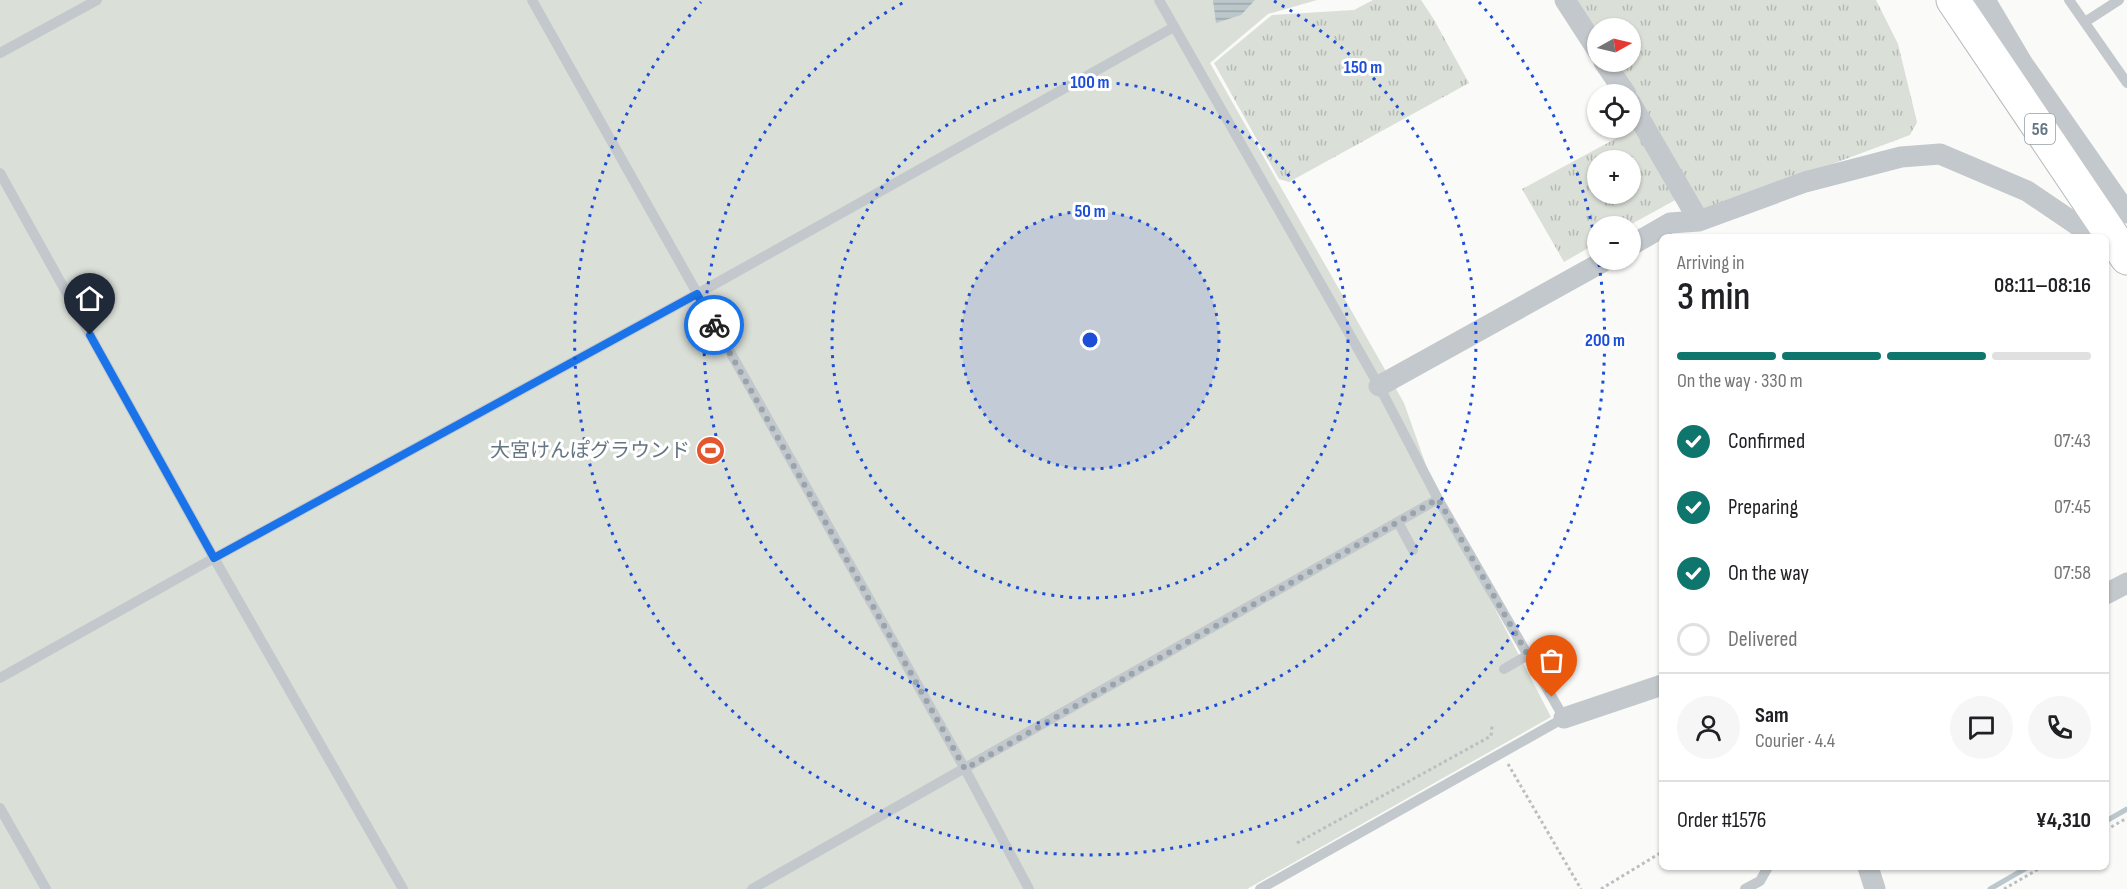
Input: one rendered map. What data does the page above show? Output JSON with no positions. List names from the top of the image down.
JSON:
{
  "streets": {
    "main road": ["56"]
  },
  "places": {
    "sports": ["大宮けんぽグラウンド"]
  },
  "north": "right",
  "page": {
    "map_buttons": ["+", "−"],
    "heading": ["3 min", "Arriving in", "08:11–08:16"],
    "panel": [
      "Sam",
      "Courier · 4.4",
      "Order #1576",
      "¥4,310"
    ],
    "bar": "On the way · 330 m",
    "list": [
      ["Confirmed", "07:43"],
      ["Preparing", "07:45"],
      ["On the way", "07:58"],
      "Delivered"
    ]
  },
  "rings": [
    "150 m",
    "100 m",
    "50 m",
    "200 m"
  ]
}
